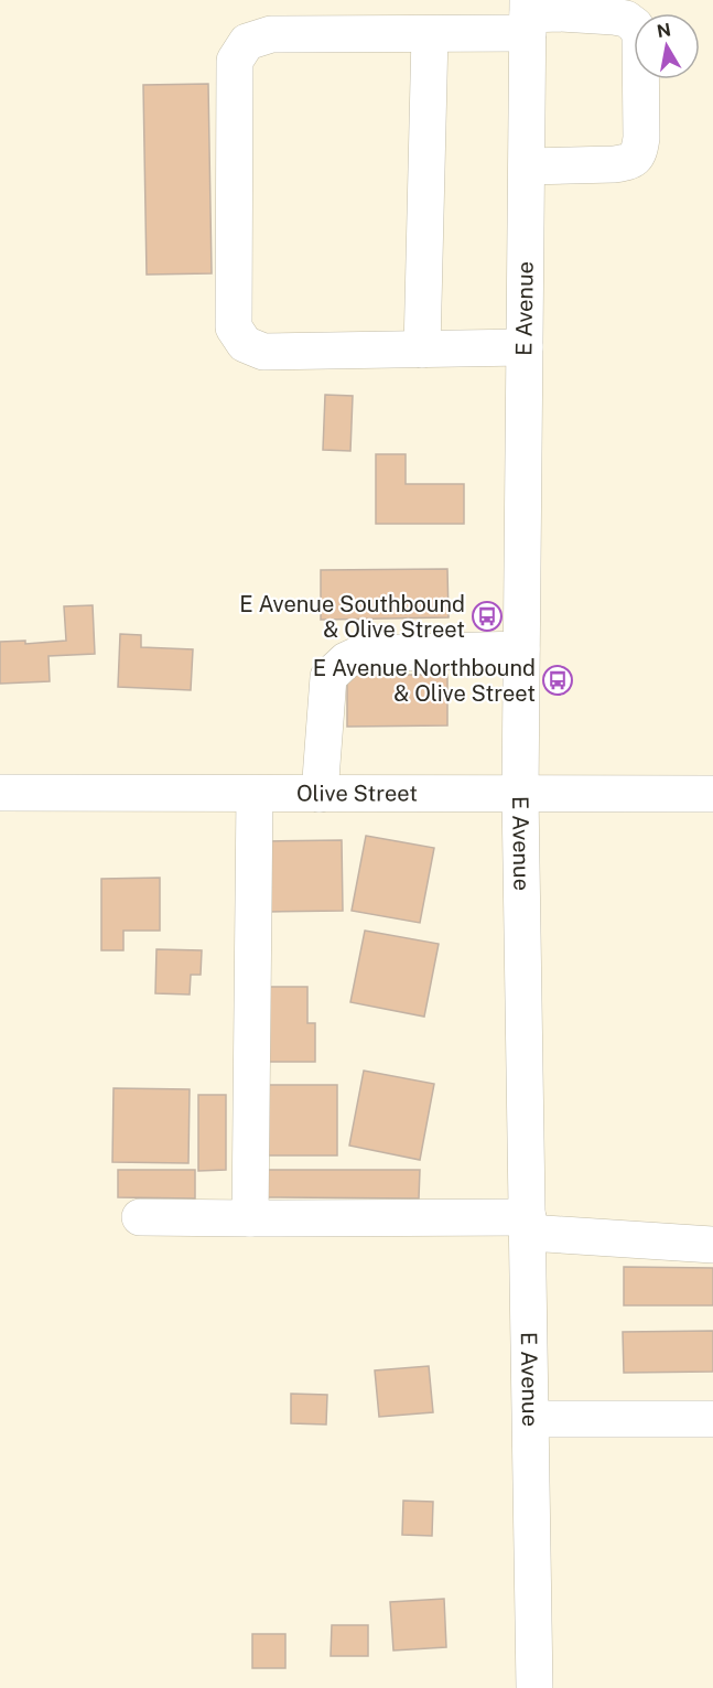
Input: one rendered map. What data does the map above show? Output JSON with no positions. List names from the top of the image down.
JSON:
{
  "streets": {
    "street": ["E Avenue", "Olive Street"]
  },
  "crossings": [
    ["E Avenue", "Olive Street"]
  ],
  "places": {
    "bus stop": ["E Avenue Southbound & Olive Street", "E Avenue Northbound & Olive Street"]
  },
  "north": "top"
}
